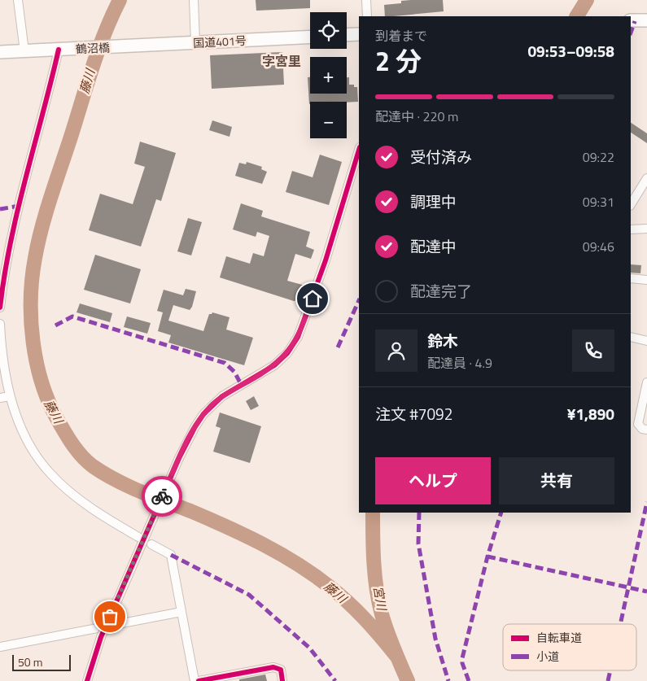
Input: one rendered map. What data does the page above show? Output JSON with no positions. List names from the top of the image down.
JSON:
{
  "streets": {
    "highway": ["国道401号", "鶴沼橋"]
  },
  "crossings": [
    ["国道401号", "鶴沼橋"]
  ],
  "districts": ["字宮里"],
  "water": ["藤川", "宮川"],
  "legend": ["自転車道", "小道"],
  "scale_bar": "50 m",
  "page": {
    "map_buttons": ["+", "−"],
    "heading": ["2 分", "到着まで", "09:53–09:58"],
    "panel": [
      "鈴木",
      "配達員 · 4.9",
      "注文 #7092",
      "¥1,890"
    ],
    "bar": "配達中 · 220 m",
    "list": [
      ["受付済み", "09:22"],
      ["調理中", "09:31"],
      ["配達中", "09:46"],
      "配達完了"
    ],
    "buttons": ["ヘルプ", "共有"],
    "scale": "50 m"
  }
}
